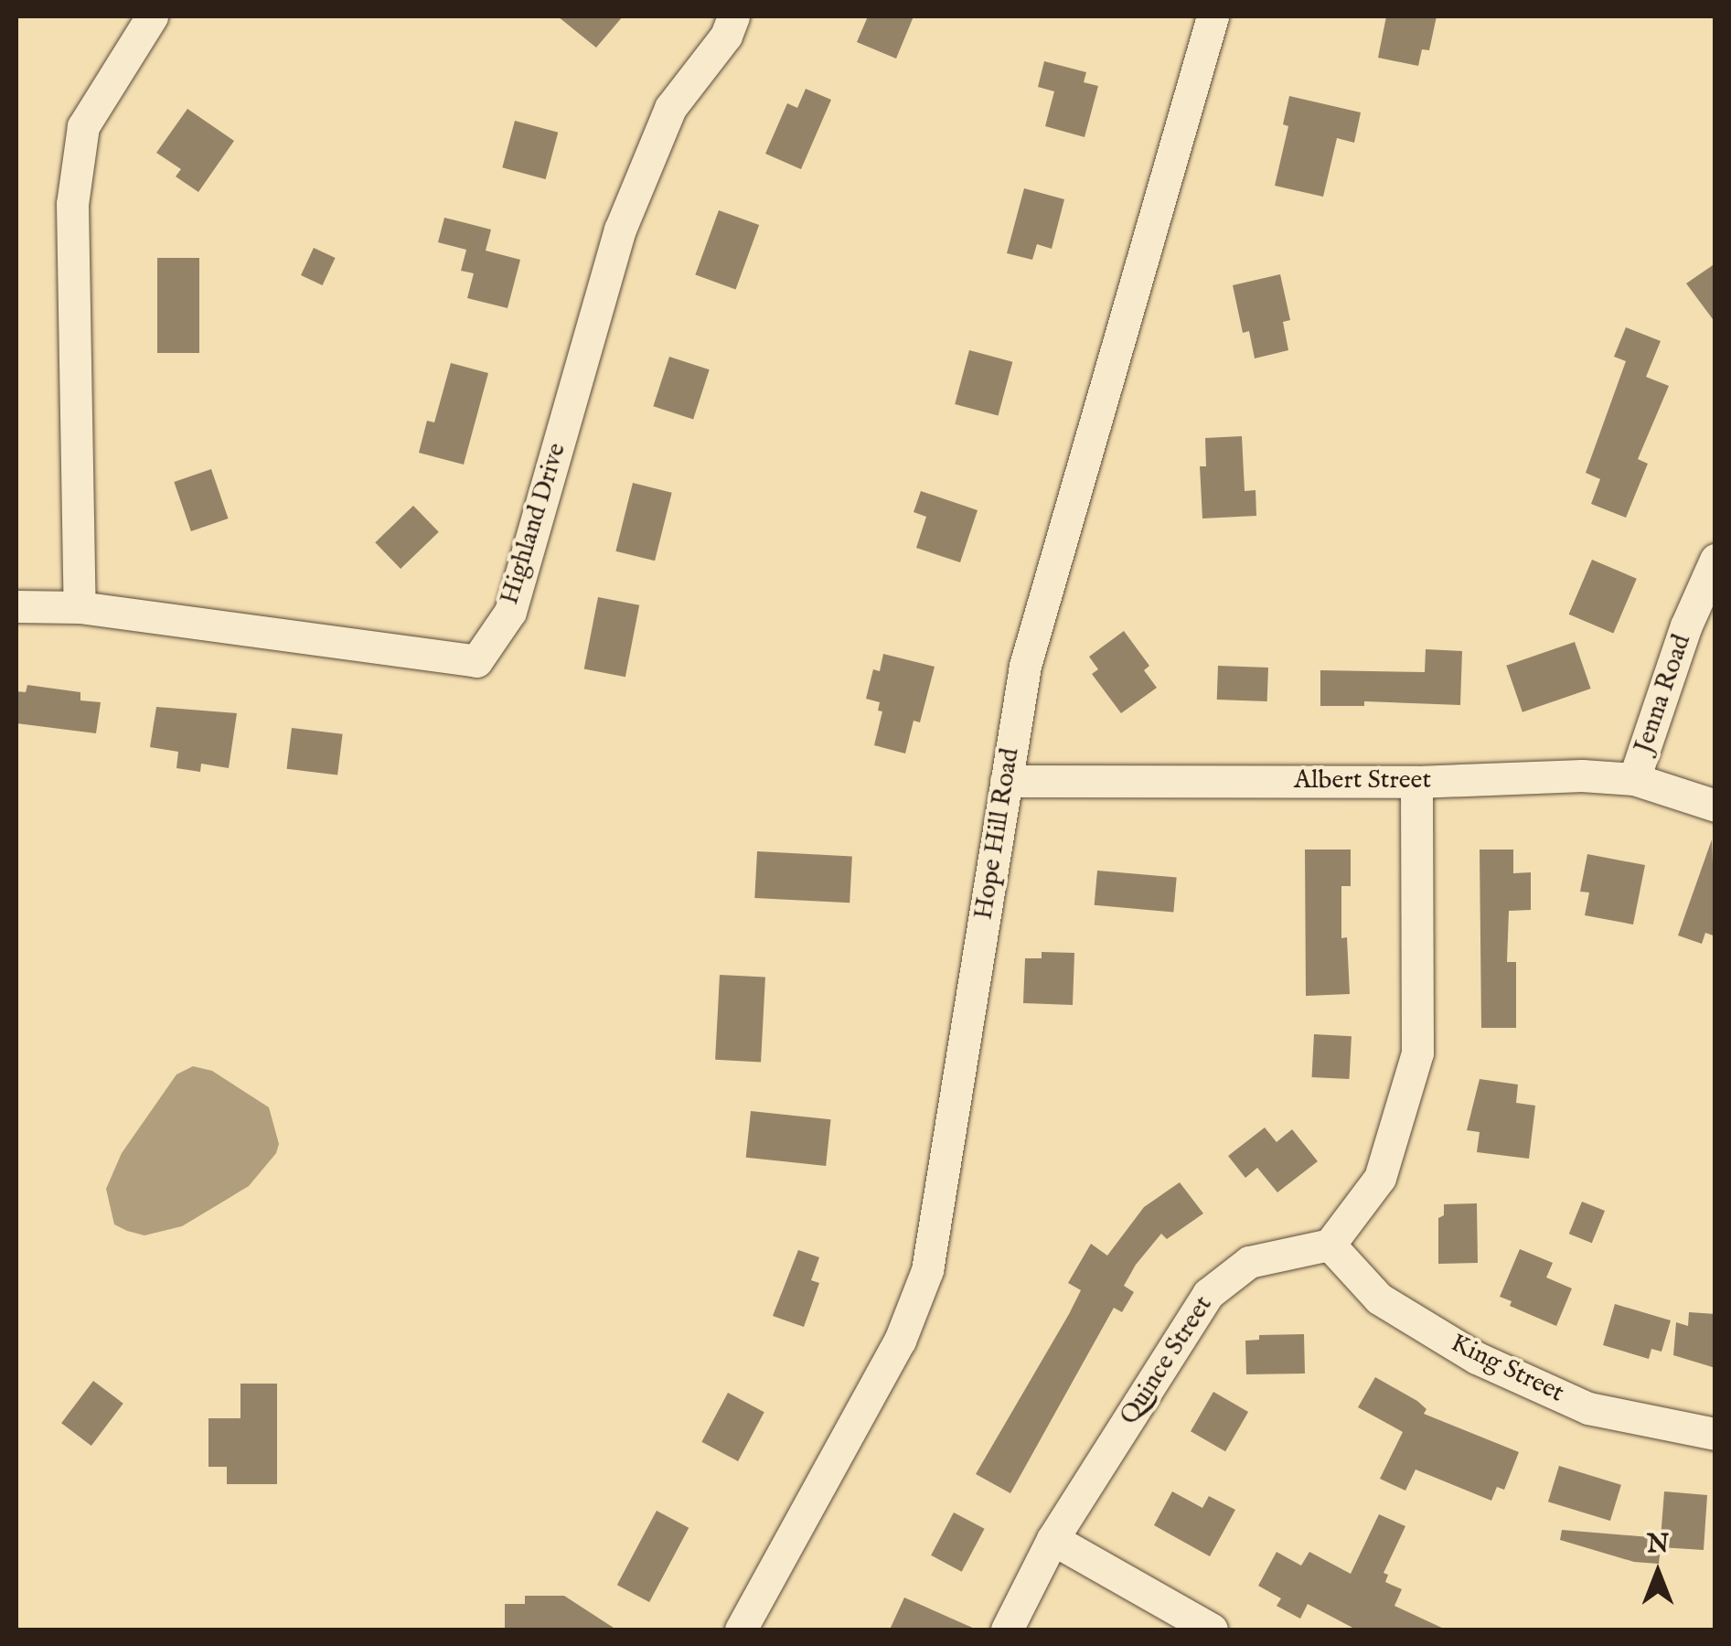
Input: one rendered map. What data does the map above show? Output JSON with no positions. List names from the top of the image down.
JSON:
{
  "streets": {
    "street": [
      "Highland Drive",
      "Jenna Road",
      "Albert Street",
      "Hope Hill Road",
      "Quince Street",
      "King Street"
    ]
  },
  "crossings": [
    ["Jenna Road", "Albert Street"],
    ["Albert Street", "Hope Hill Road"],
    ["Quince Street", "King Street"]
  ],
  "north": "top"
}
